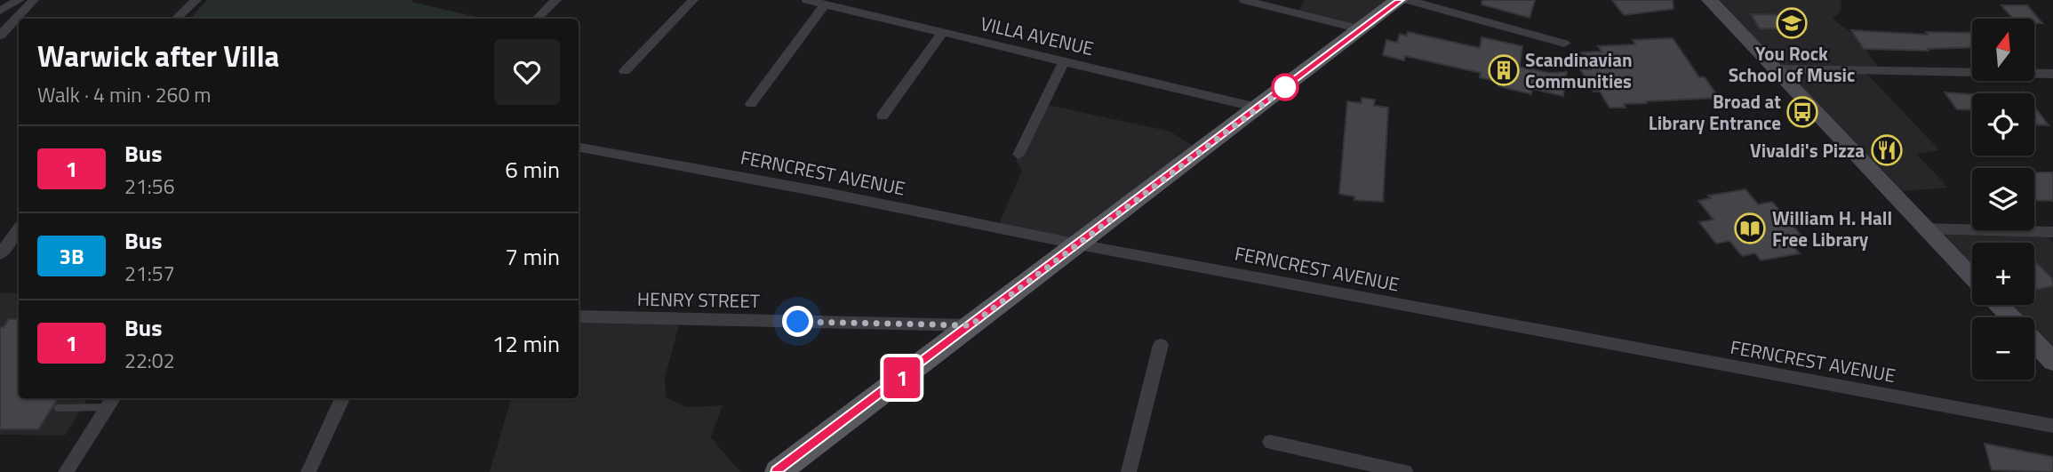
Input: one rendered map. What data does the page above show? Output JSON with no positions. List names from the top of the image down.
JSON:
{
  "streets": {
    "street": ["VILLA AVENUE", "FERNCREST AVENUE", "HENRY STREET"]
  },
  "places": {
    "school or university": ["You Rock School of Music"],
    "building": ["Scandinavian Communities"],
    "bus stop": ["Broad at Library Entrance"],
    "restaurant": ["Vivaldi's Pizza"],
    "library": ["William H. Hall Free Library"]
  },
  "lines": ["bus line 1"],
  "north": "top",
  "page": {
    "on_map": "1",
    "map_buttons": ["+", "−"],
    "heading": ["Warwick after Villa", "Walk · 4 min · 260 m"],
    "list": [
      {
        "mark": "1",
        "name": "Bus",
        "note": "21:56",
        "value": "6 min"
      },
      {
        "mark": "3B",
        "name": "Bus",
        "note": "21:57",
        "value": "7 min"
      },
      {
        "mark": "1",
        "name": "Bus",
        "note": "22:02",
        "value": "12 min"
      }
    ]
  }
}
